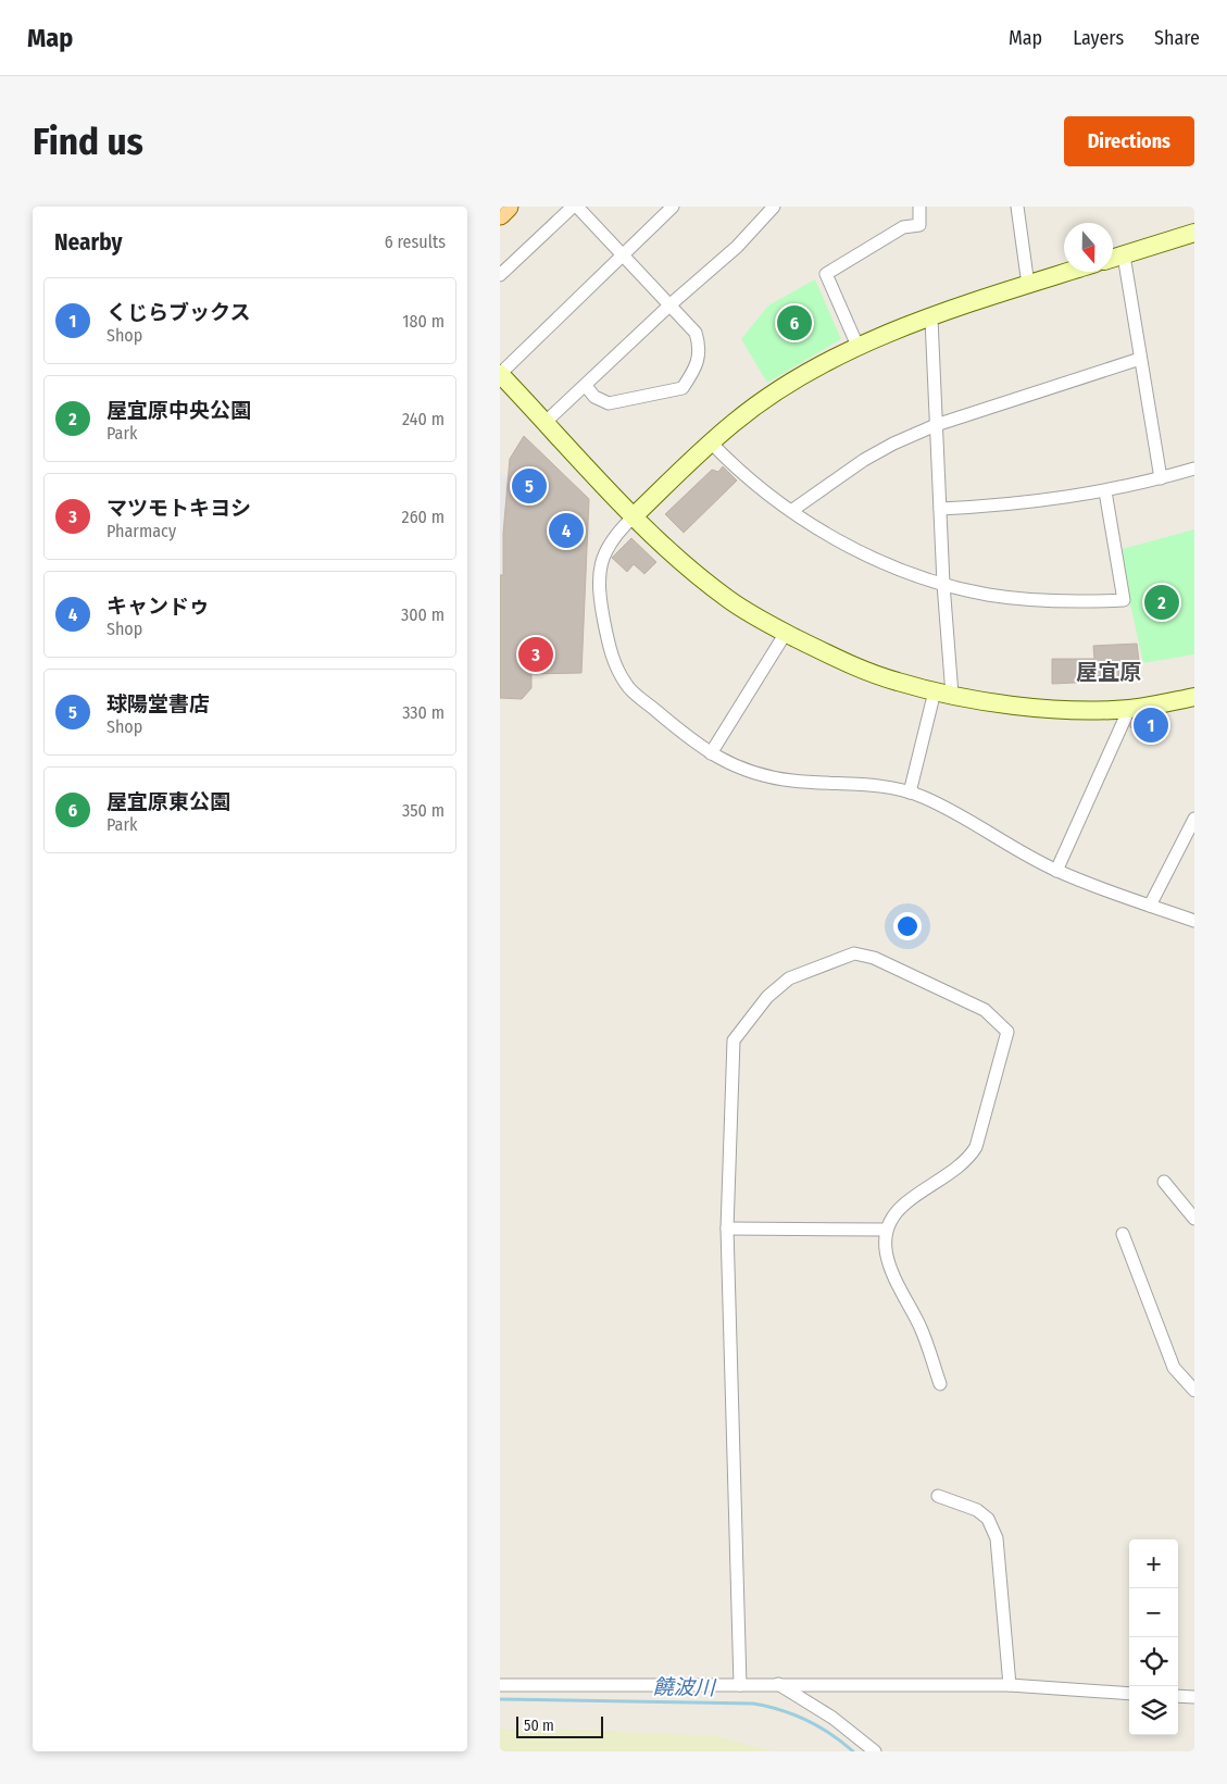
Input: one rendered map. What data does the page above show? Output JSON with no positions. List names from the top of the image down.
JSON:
{
  "districts": ["屋宜原"],
  "water": ["饒波川"],
  "scale_bar": "50 m",
  "north": "bottom",
  "page": {
    "header": "Map",
    "nav": ["Map", "Layers", "Share"],
    "buttons": "Directions",
    "title": "Find us",
    "heading": ["Nearby", "6 results"],
    "list": [
      {
        "mark": "1",
        "name": "くじらブックス",
        "note": "Shop",
        "value": "180 m"
      },
      {
        "mark": "2",
        "name": "屋宜原中央公園",
        "note": "Park",
        "value": "240 m"
      },
      {
        "mark": "3",
        "name": "マツモトキヨシ",
        "note": "Pharmacy",
        "value": "260 m"
      },
      {
        "mark": "4",
        "name": "キャンドゥ",
        "note": "Shop",
        "value": "300 m"
      },
      {
        "mark": "5",
        "name": "球陽堂書店",
        "note": "Shop",
        "value": "330 m"
      },
      {
        "mark": "6",
        "name": "屋宜原東公園",
        "note": "Park",
        "value": "350 m"
      }
    ],
    "pins": [
      "6",
      "5",
      "4",
      "2",
      "3",
      "1"
    ],
    "map_buttons": ["+", "−"],
    "scale": "50 m"
  }
}
